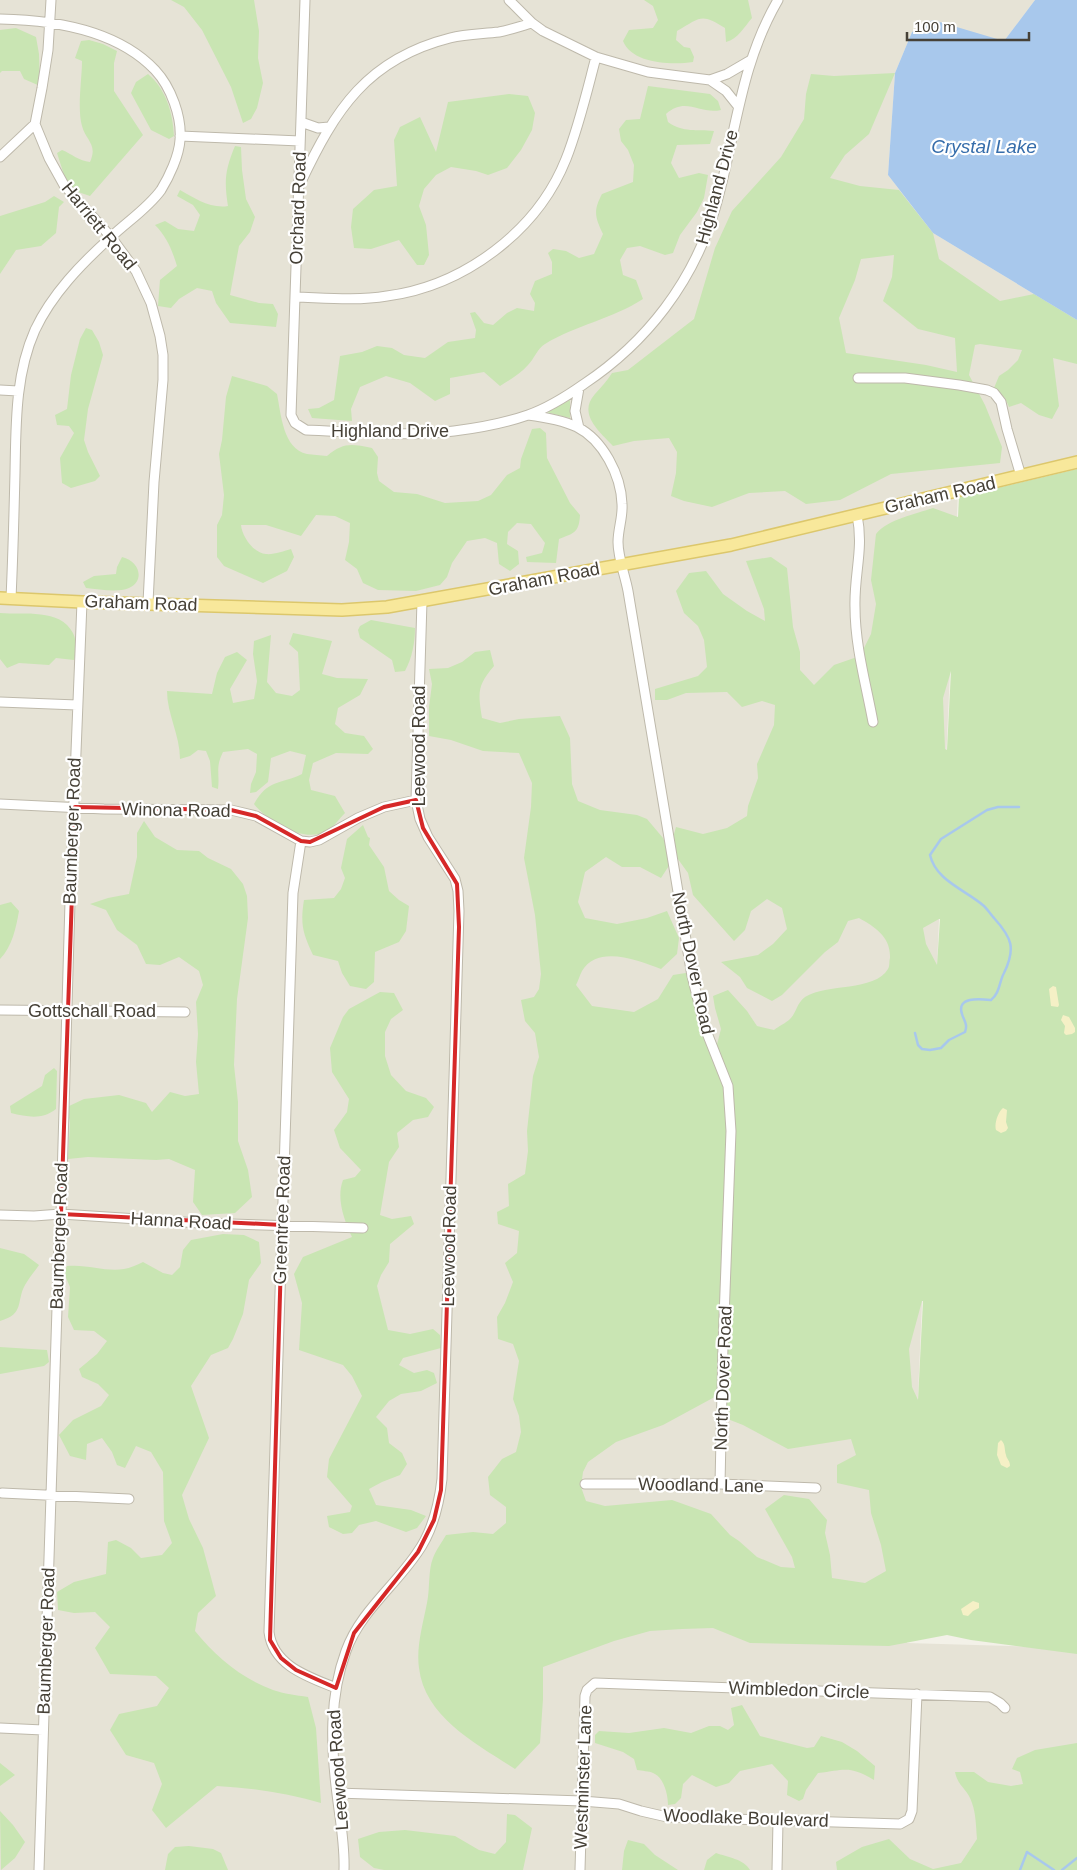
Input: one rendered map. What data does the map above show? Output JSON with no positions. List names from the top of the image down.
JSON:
{
  "streets": {
    "main road": ["Graham Road"],
    "street": [
      "Highland Drive",
      "Orchard Road",
      "Harriett Road",
      "Leewood Road",
      "Winona Road",
      "Baumberger Road",
      "North Dover Road",
      "Gottschall Road",
      "Greentree Road",
      "Hanna Road",
      "Woodland Lane",
      "Wimbledon Circle",
      "Westminster Lane",
      "Woodlake Boulevard"
    ]
  },
  "crossings": [
    ["Highland Drive", "Orchard Road"],
    ["Harriett Road", "Graham Road"],
    ["Graham Road", "Leewood Road"],
    ["Graham Road", "Baumberger Road"],
    ["Graham Road", "North Dover Road"],
    ["Leewood Road", "Greentree Road"],
    ["Leewood Road", "Woodlake Boulevard"],
    ["Winona Road", "Baumberger Road"],
    ["Winona Road", "Greentree Road"],
    ["Baumberger Road", "Gottschall Road"],
    ["Baumberger Road", "Hanna Road"],
    ["North Dover Road", "Woodland Lane"],
    ["Greentree Road", "Hanna Road"],
    ["Wimbledon Circle", "Westminster Lane"],
    ["Wimbledon Circle", "Woodlake Boulevard"],
    ["Westminster Lane", "Woodlake Boulevard"]
  ],
  "water": ["Crystal Lake"],
  "scale_bar": "100 m"
}
